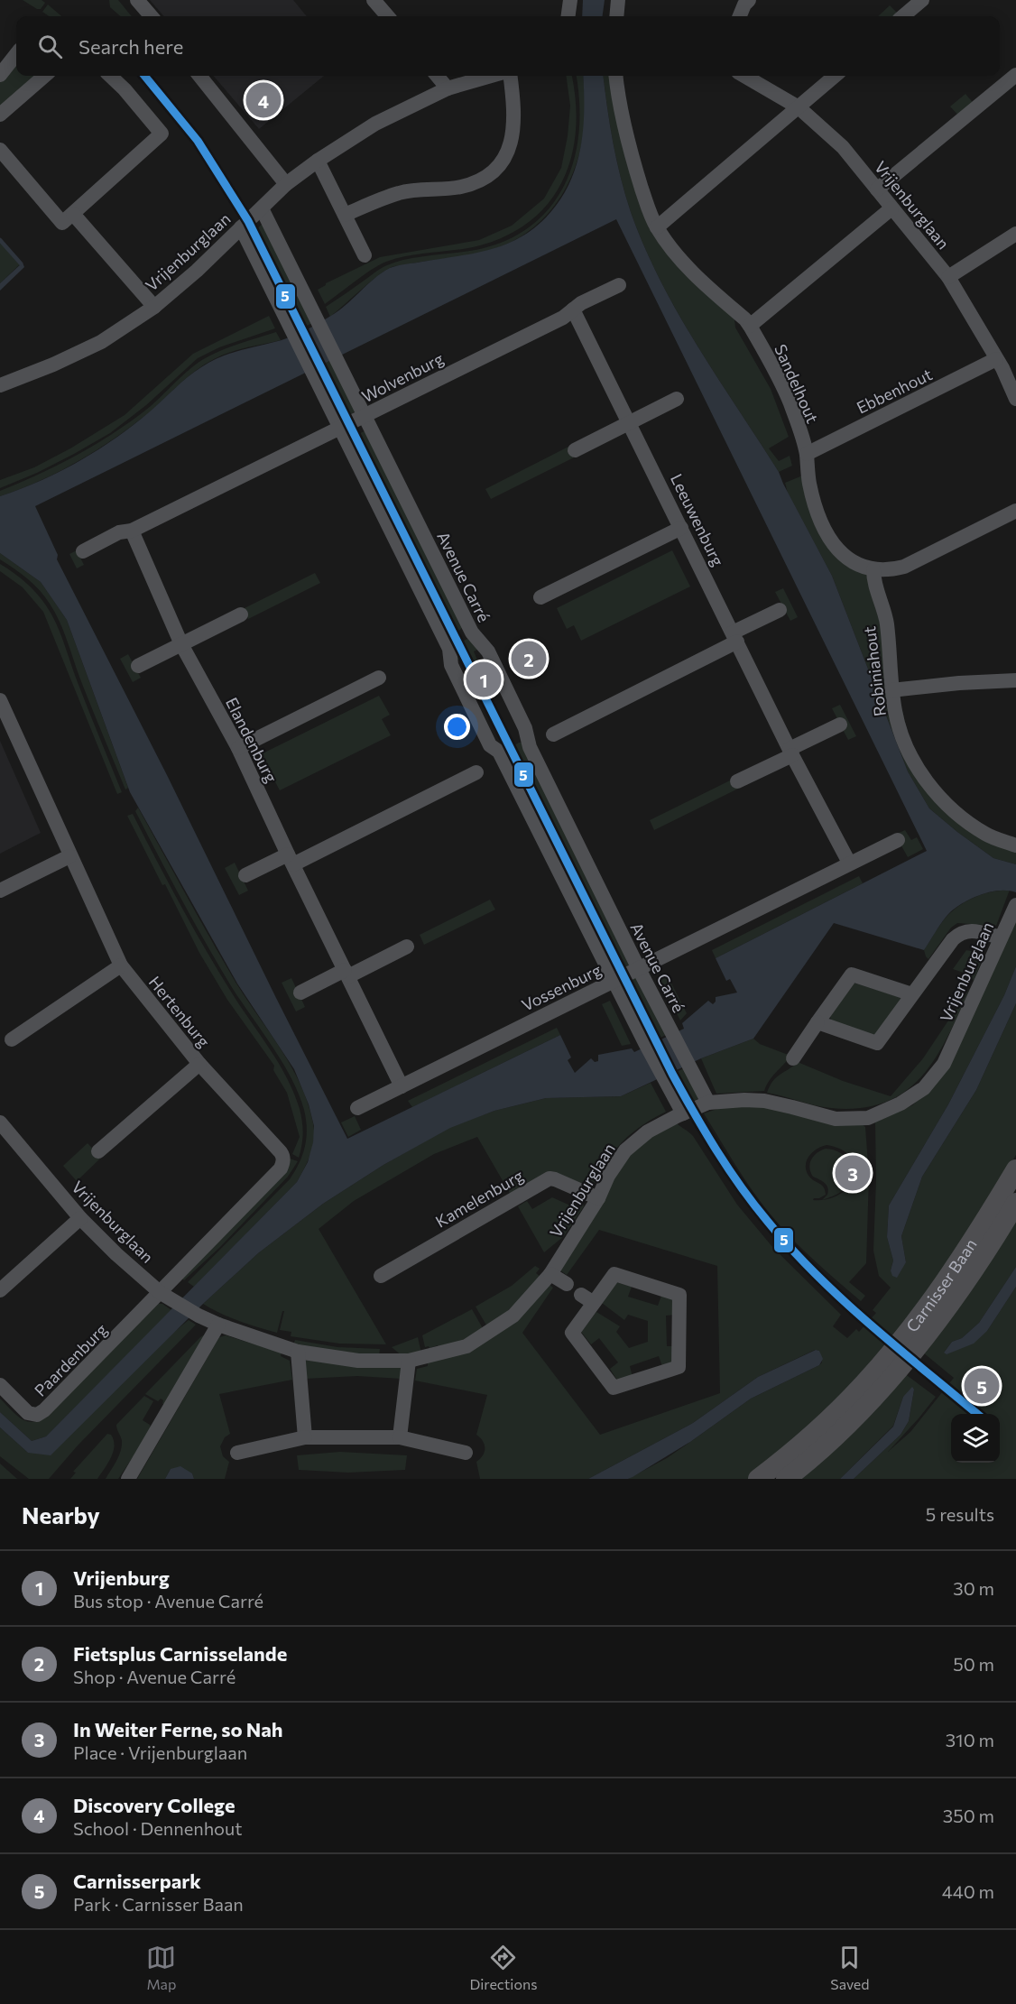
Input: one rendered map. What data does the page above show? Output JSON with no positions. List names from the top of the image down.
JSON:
{
  "streets": {
    "main road": ["Carnisser Baan"],
    "street": [
      "Vrijenburglaan",
      "Wolvenburg",
      "Sandelhout",
      "Ebbenhout",
      "Leeuwenburg",
      "Avenue Carré",
      "Robiniahout",
      "Elandenburg",
      "Vossenburg",
      "Hertenburg",
      "Kamelenburg",
      "Paardenburg"
    ]
  },
  "crossings": [
    ["Vrijenburglaan", "Ebbenhout"],
    ["Vrijenburglaan", "Avenue Carré"],
    ["Vrijenburglaan", "Hertenburg"],
    ["Vrijenburglaan", "Kamelenburg"],
    ["Vrijenburglaan", "Paardenburg"],
    ["Wolvenburg", "Leeuwenburg"],
    ["Wolvenburg", "Avenue Carré"],
    ["Wolvenburg", "Elandenburg"],
    ["Sandelhout", "Ebbenhout"],
    ["Sandelhout", "Robiniahout"],
    ["Leeuwenburg", "Vossenburg"],
    ["Avenue Carré", "Vossenburg"],
    ["Elandenburg", "Vossenburg"],
    ["Hertenburg", "Paardenburg"]
  ],
  "lines": ["tram line 5"],
  "page": {
    "search": "Search here",
    "pins": [
      "4",
      "2",
      "1",
      "3",
      "5"
    ],
    "heading": ["Nearby", "5 results"],
    "list": [
      {
        "mark": "1",
        "name": "Vrijenburg",
        "note": "Bus stop · Avenue Carré",
        "value": "30 m"
      },
      {
        "mark": "2",
        "name": "Fietsplus Carnisselande",
        "note": "Shop · Avenue Carré",
        "value": "50 m"
      },
      {
        "mark": "3",
        "name": "In Weiter Ferne, so Nah",
        "note": "Place · Vrijenburglaan",
        "value": "310 m"
      },
      {
        "mark": "4",
        "name": "Discovery College",
        "note": "School · Dennenhout",
        "value": "350 m"
      },
      {
        "mark": "5",
        "name": "Carnisserpark",
        "note": "Park · Carnisser Baan",
        "value": "440 m"
      }
    ],
    "nav": ["Map", "Directions", "Saved"]
  }
}
